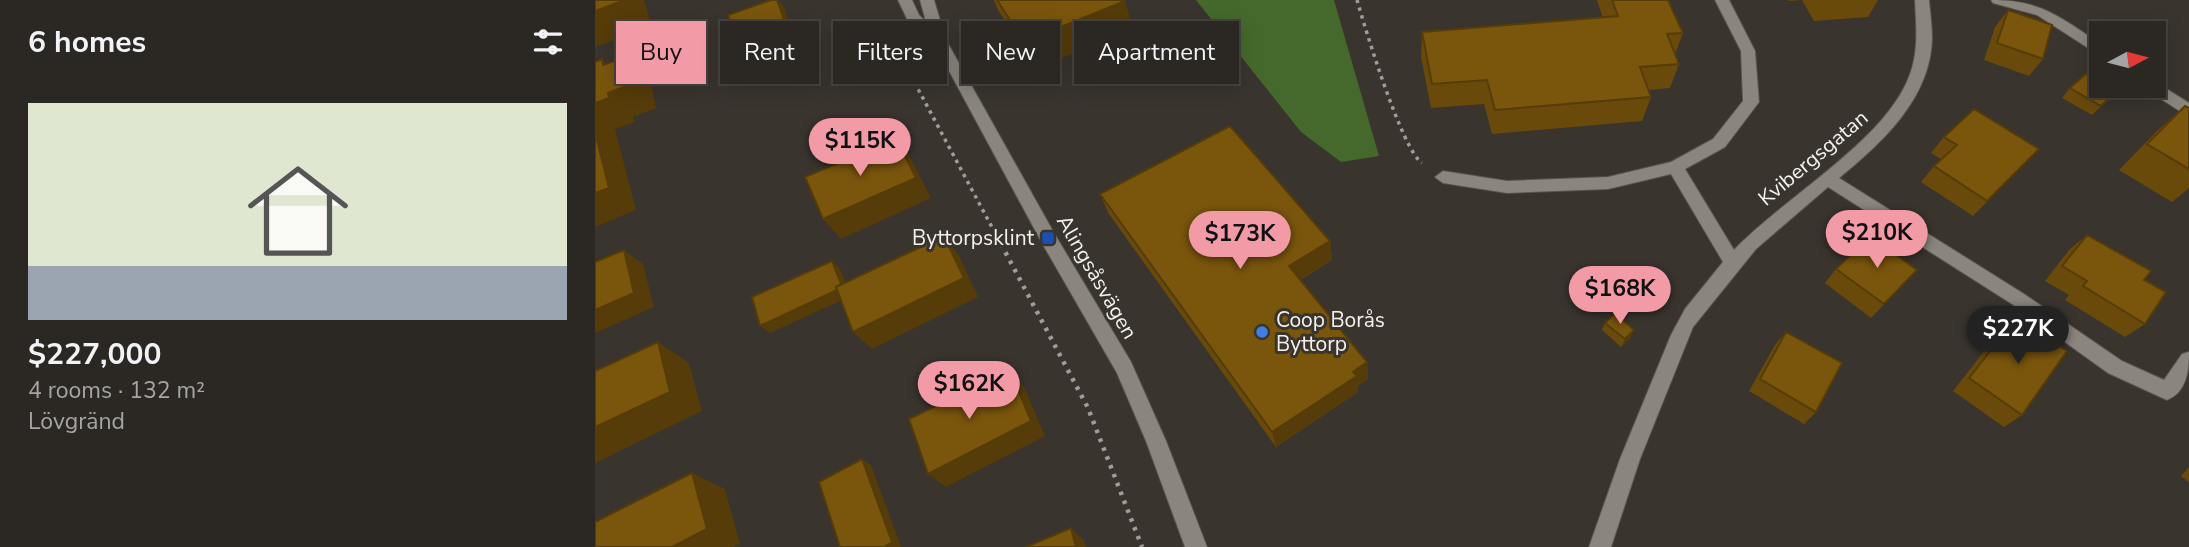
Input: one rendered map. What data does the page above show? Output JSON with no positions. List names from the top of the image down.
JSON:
{
  "streets": {
    "street": ["Kvibergsgatan", "Alingsåsvägen"]
  },
  "places": {
    "transit": ["Byttorpsklint"],
    "other": ["Coop Borås Byttorp"]
  },
  "north": "right",
  "page": {
    "heading": "6 homes",
    "chip": [
      "Buy",
      "Rent",
      "Filters",
      "New",
      "Apartment"
    ],
    "list": [
      {
        "name": "$227,000",
        "note": "4 rooms · 132 m² · Lövgränd"
      }
    ],
    "price": [
      "$115K",
      "$210K",
      "$173K",
      "$168K",
      "$227K",
      "$162K"
    ]
  }
}
